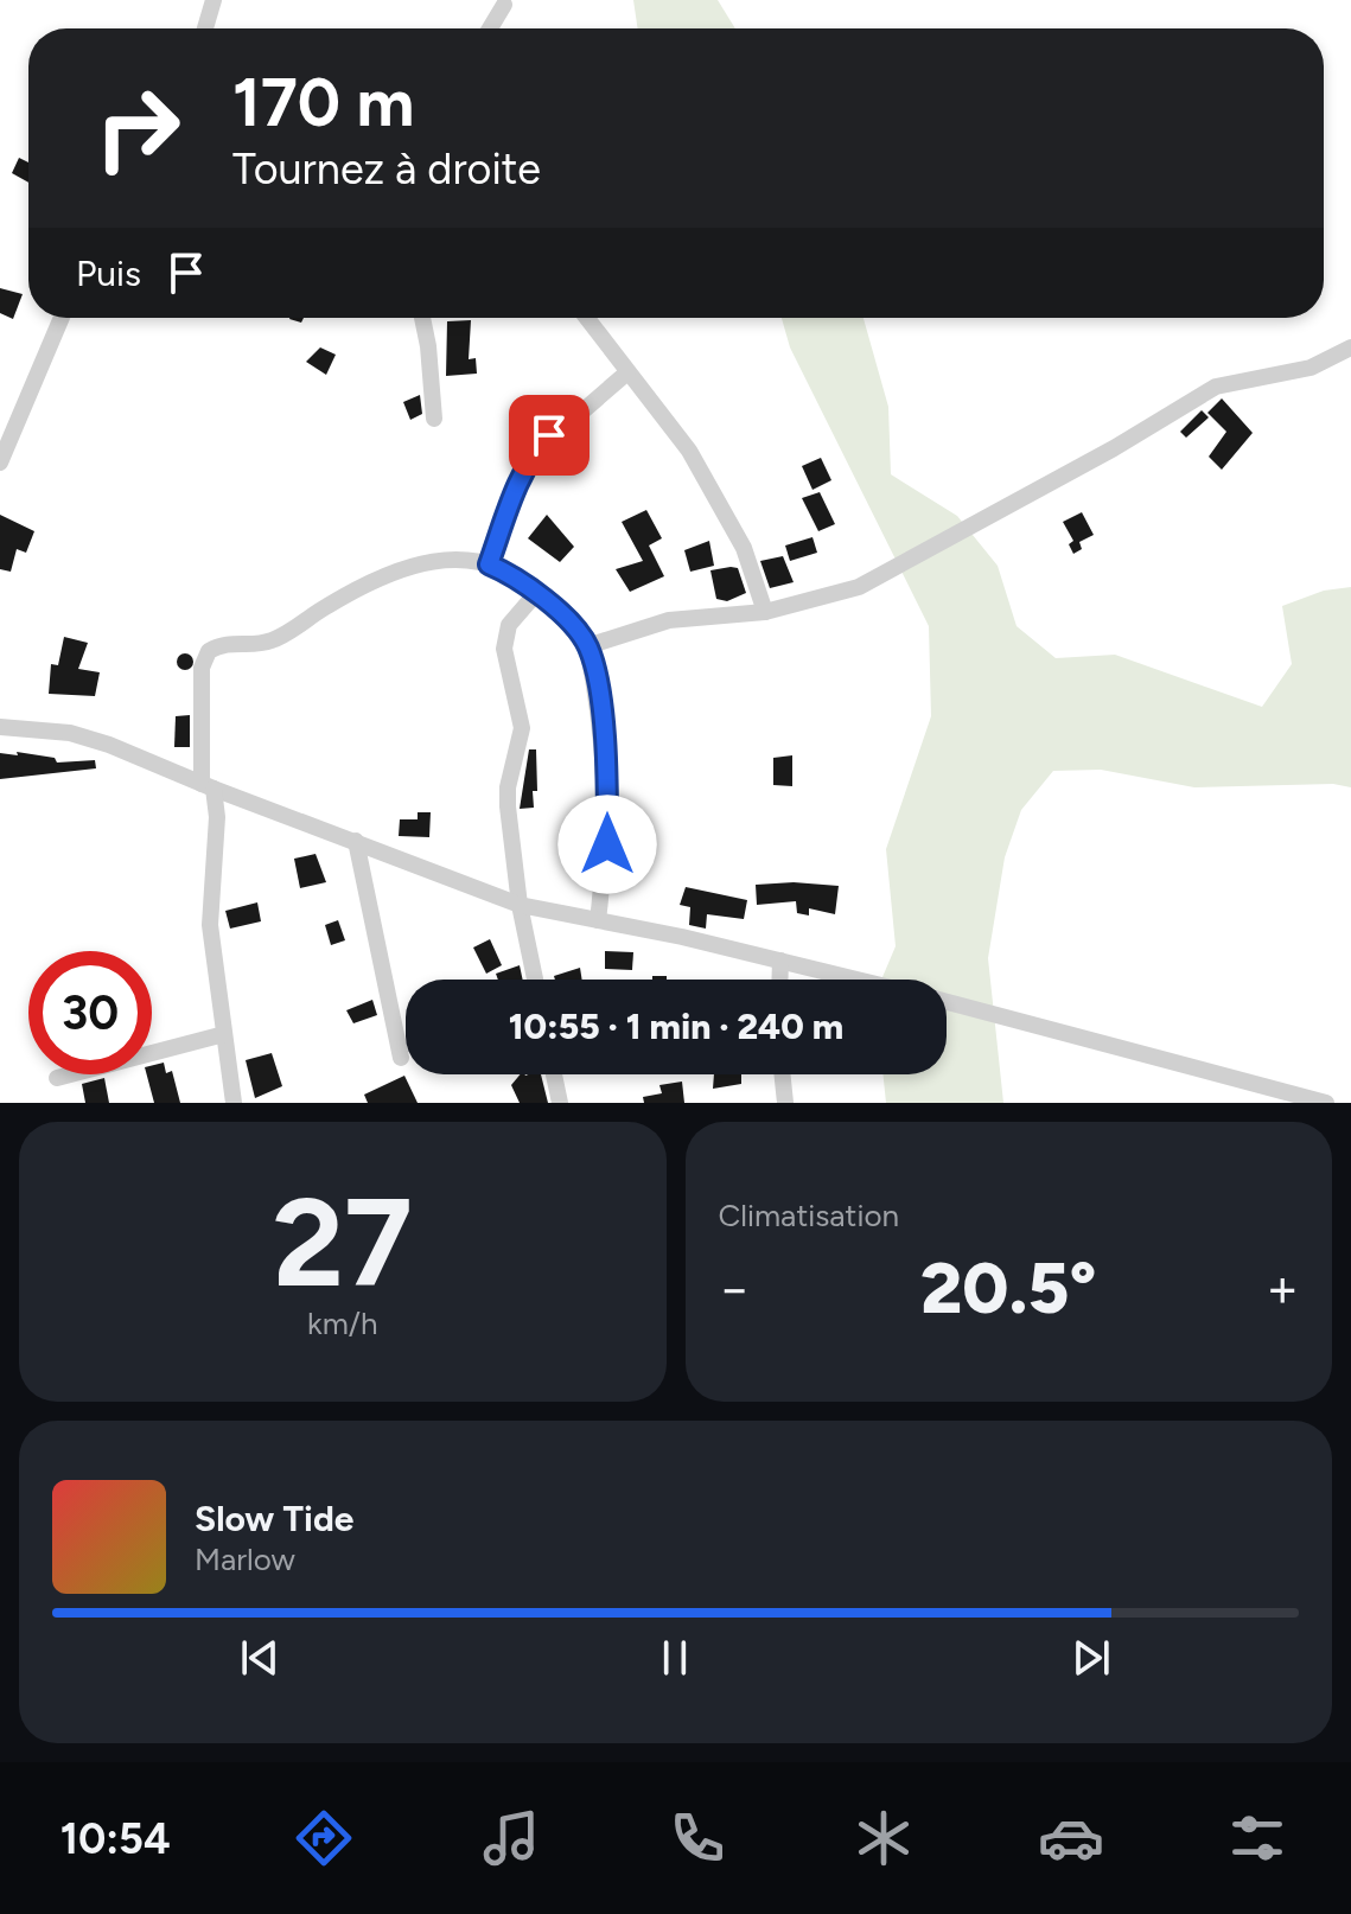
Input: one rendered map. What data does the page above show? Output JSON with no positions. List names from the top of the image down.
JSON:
{
  "page": {
    "turn": ["170 m", "Tournez à droite"],
    "then": "Puis",
    "limit": "30",
    "trip": "10:55 · 1 min · 240 m",
    "tile": [
      ["27", "km/h"],
      "Climatisation"
    ],
    "heat": ["−", "20.5°", "+"],
    "song": ["Slow Tide", "Marlow"],
    "tabs": "10:54"
  }
}
